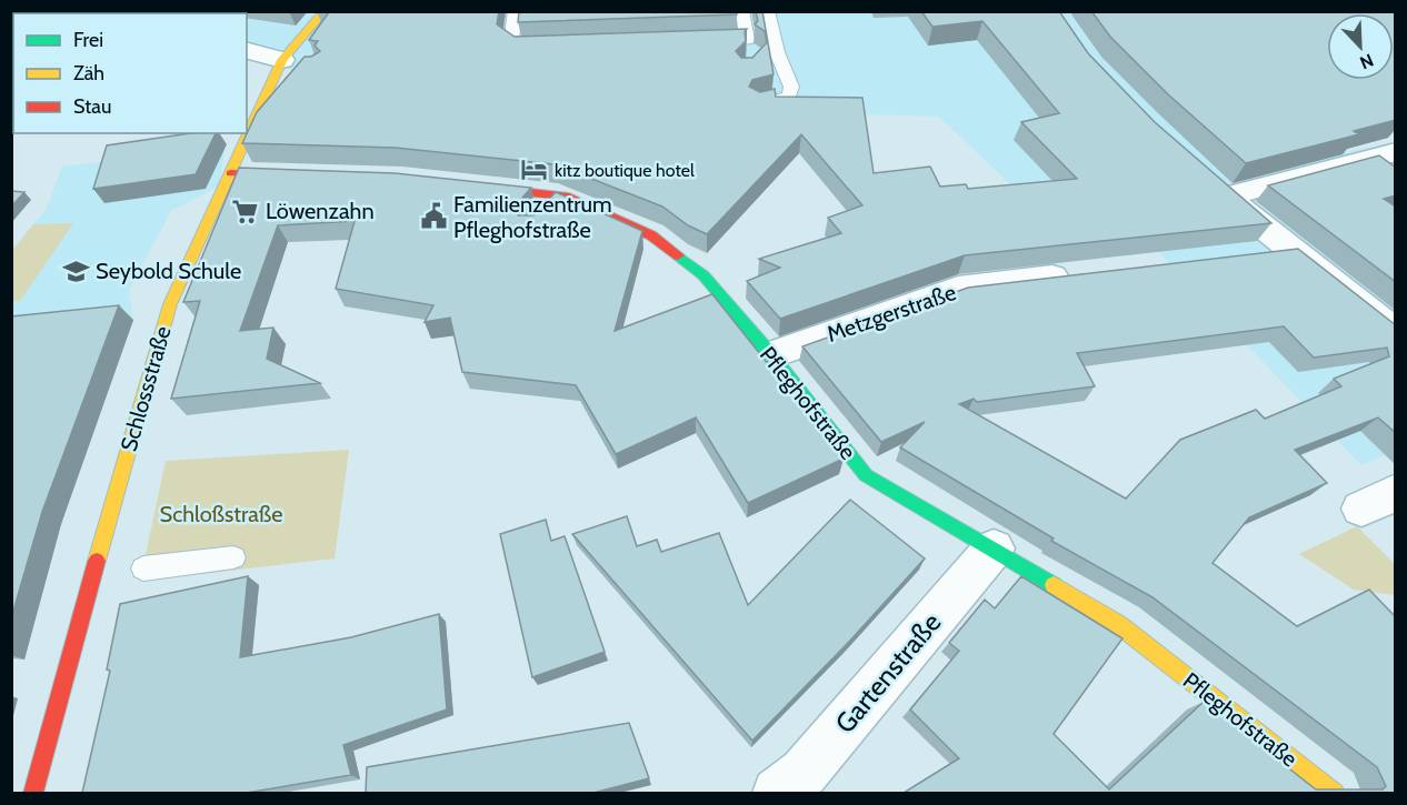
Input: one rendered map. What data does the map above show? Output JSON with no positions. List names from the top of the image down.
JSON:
{
  "streets": {
    "street": [
      "Metzgerstraße",
      "Schlossstraße",
      "Pfleghofstraße",
      "Gartenstraße"
    ]
  },
  "crossings": [
    ["Metzgerstraße", "Pfleghofstraße"],
    ["Pfleghofstraße", "Gartenstraße"]
  ],
  "parks": ["Schloßstraße"],
  "places": {
    "hotel": ["kitz boutique hotel"],
    "supermarket": ["Löwenzahn"],
    "public building": ["Familienzentrum Pfleghofstraße"],
    "school or university": ["Seybold Schule"]
  },
  "legend": ["Frei", "Zäh", "Stau"],
  "north": "bottom right"
}
